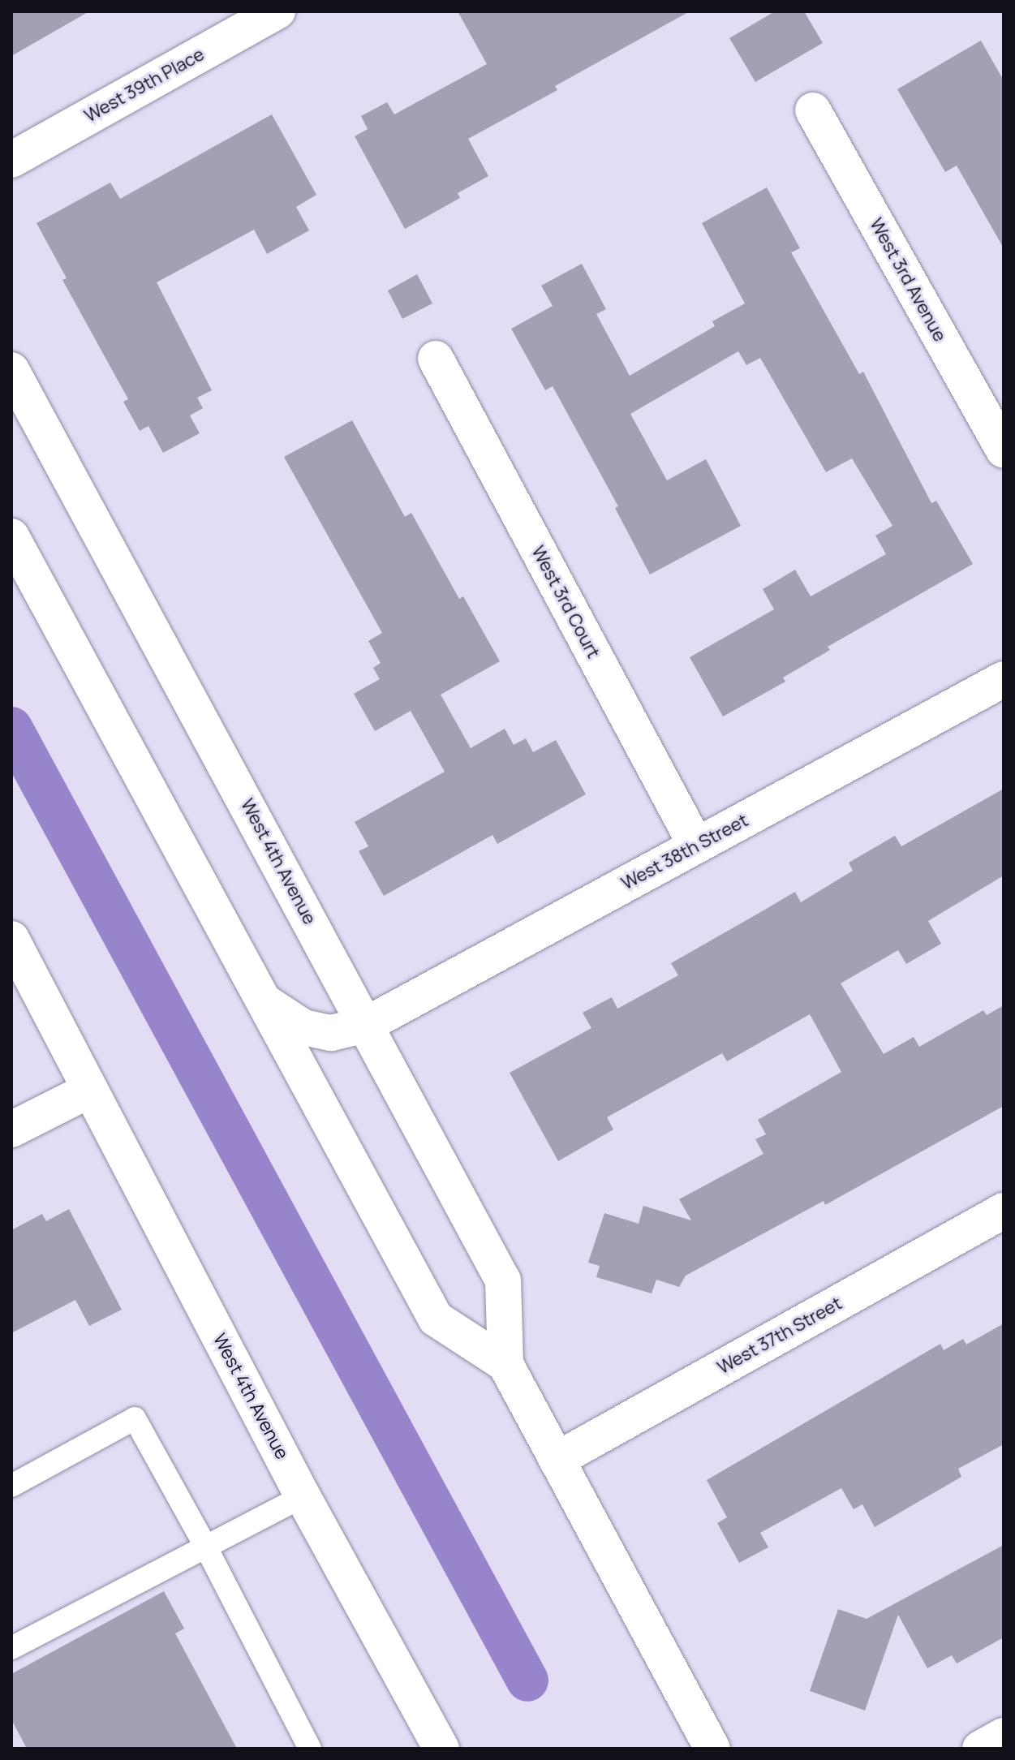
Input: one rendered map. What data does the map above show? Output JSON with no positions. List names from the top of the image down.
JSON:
{
  "streets": {
    "street": [
      "West 39th Place",
      "West 3rd Avenue",
      "West 3rd Court",
      "West 38th Street",
      "West 4th Avenue",
      "West 37th Street"
    ]
  },
  "crossings": [
    ["West 3rd Court", "West 38th Street"],
    ["West 38th Street", "West 4th Avenue"],
    ["West 4th Avenue", "West 37th Street"]
  ]
}
